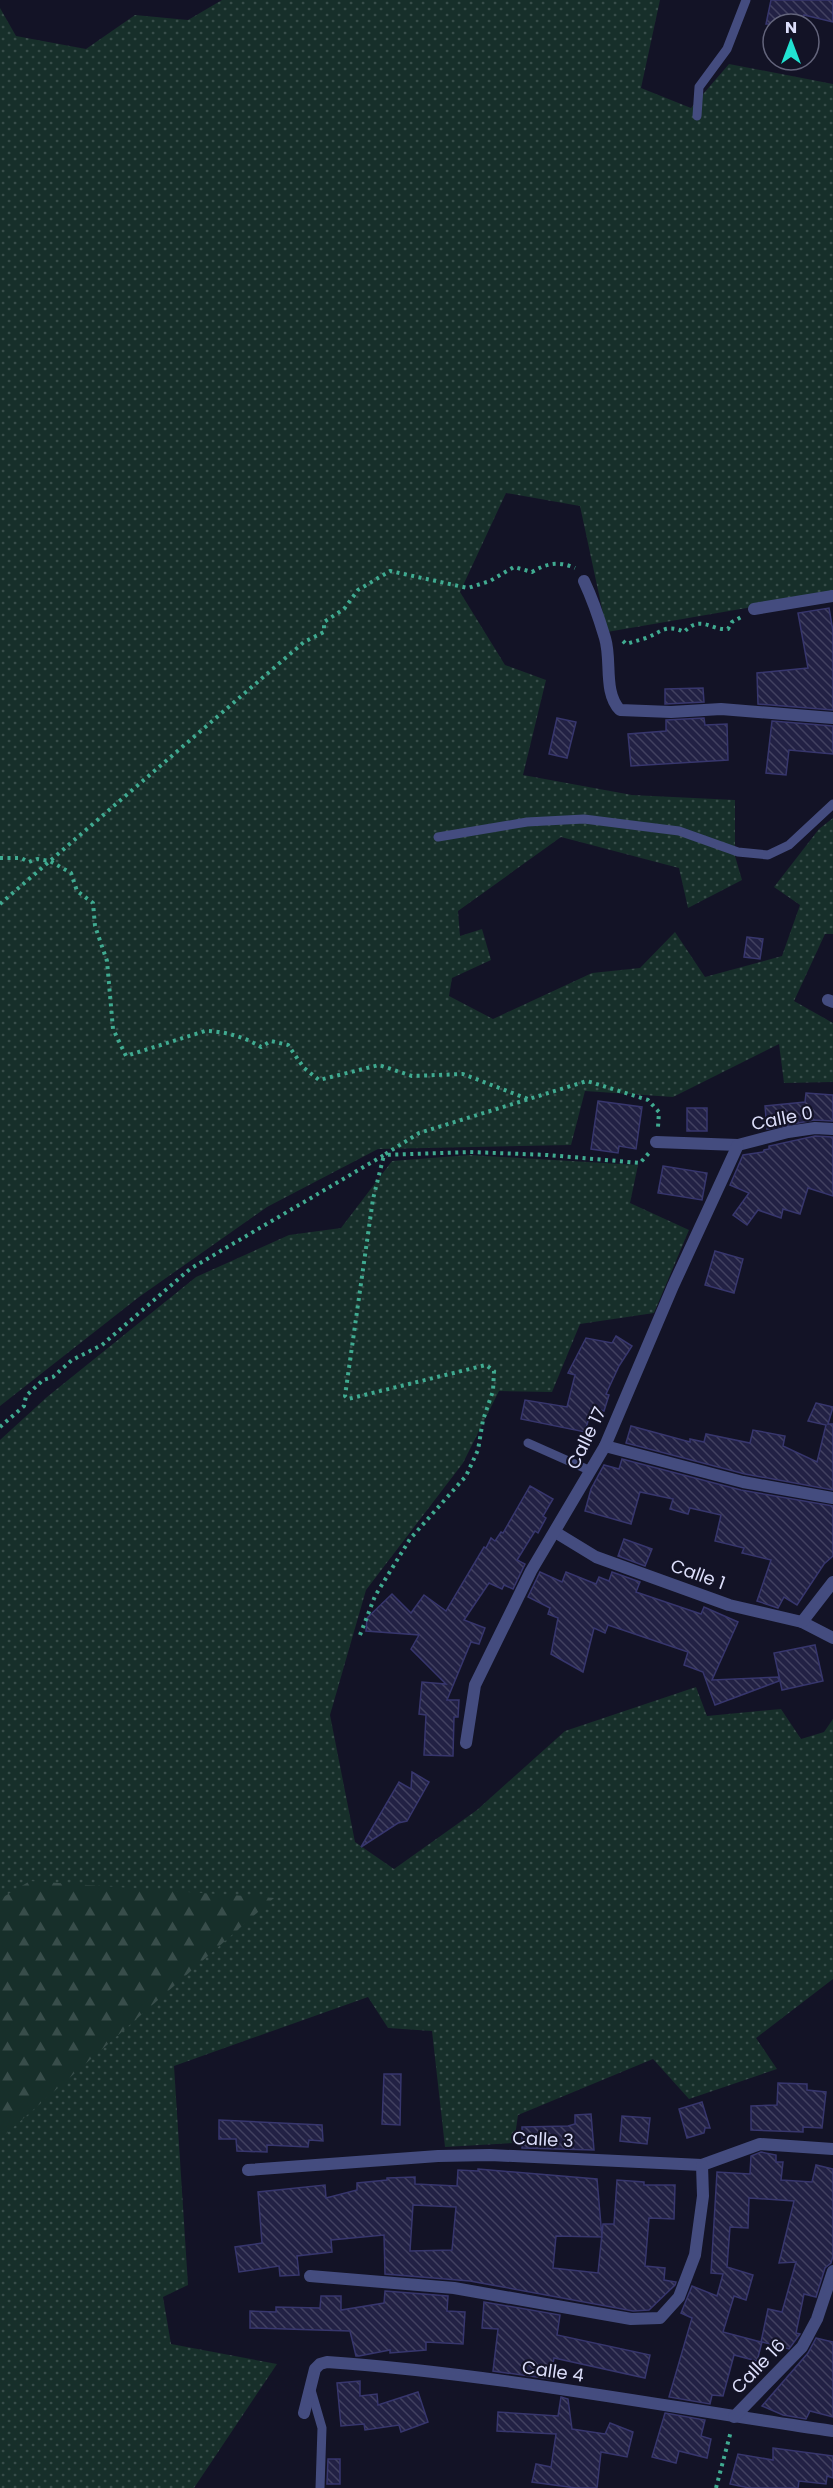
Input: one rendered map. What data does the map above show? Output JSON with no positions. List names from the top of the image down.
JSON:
{
  "streets": {
    "street": [
      "Calle 0",
      "Calle 17",
      "Calle 1",
      "Calle 3",
      "Calle 16",
      "Calle 4"
    ]
  },
  "crossings": [
    ["Calle 0", "Calle 17"],
    ["Calle 17", "Calle 1"],
    ["Calle 16", "Calle 4"]
  ],
  "north": "top"
}
